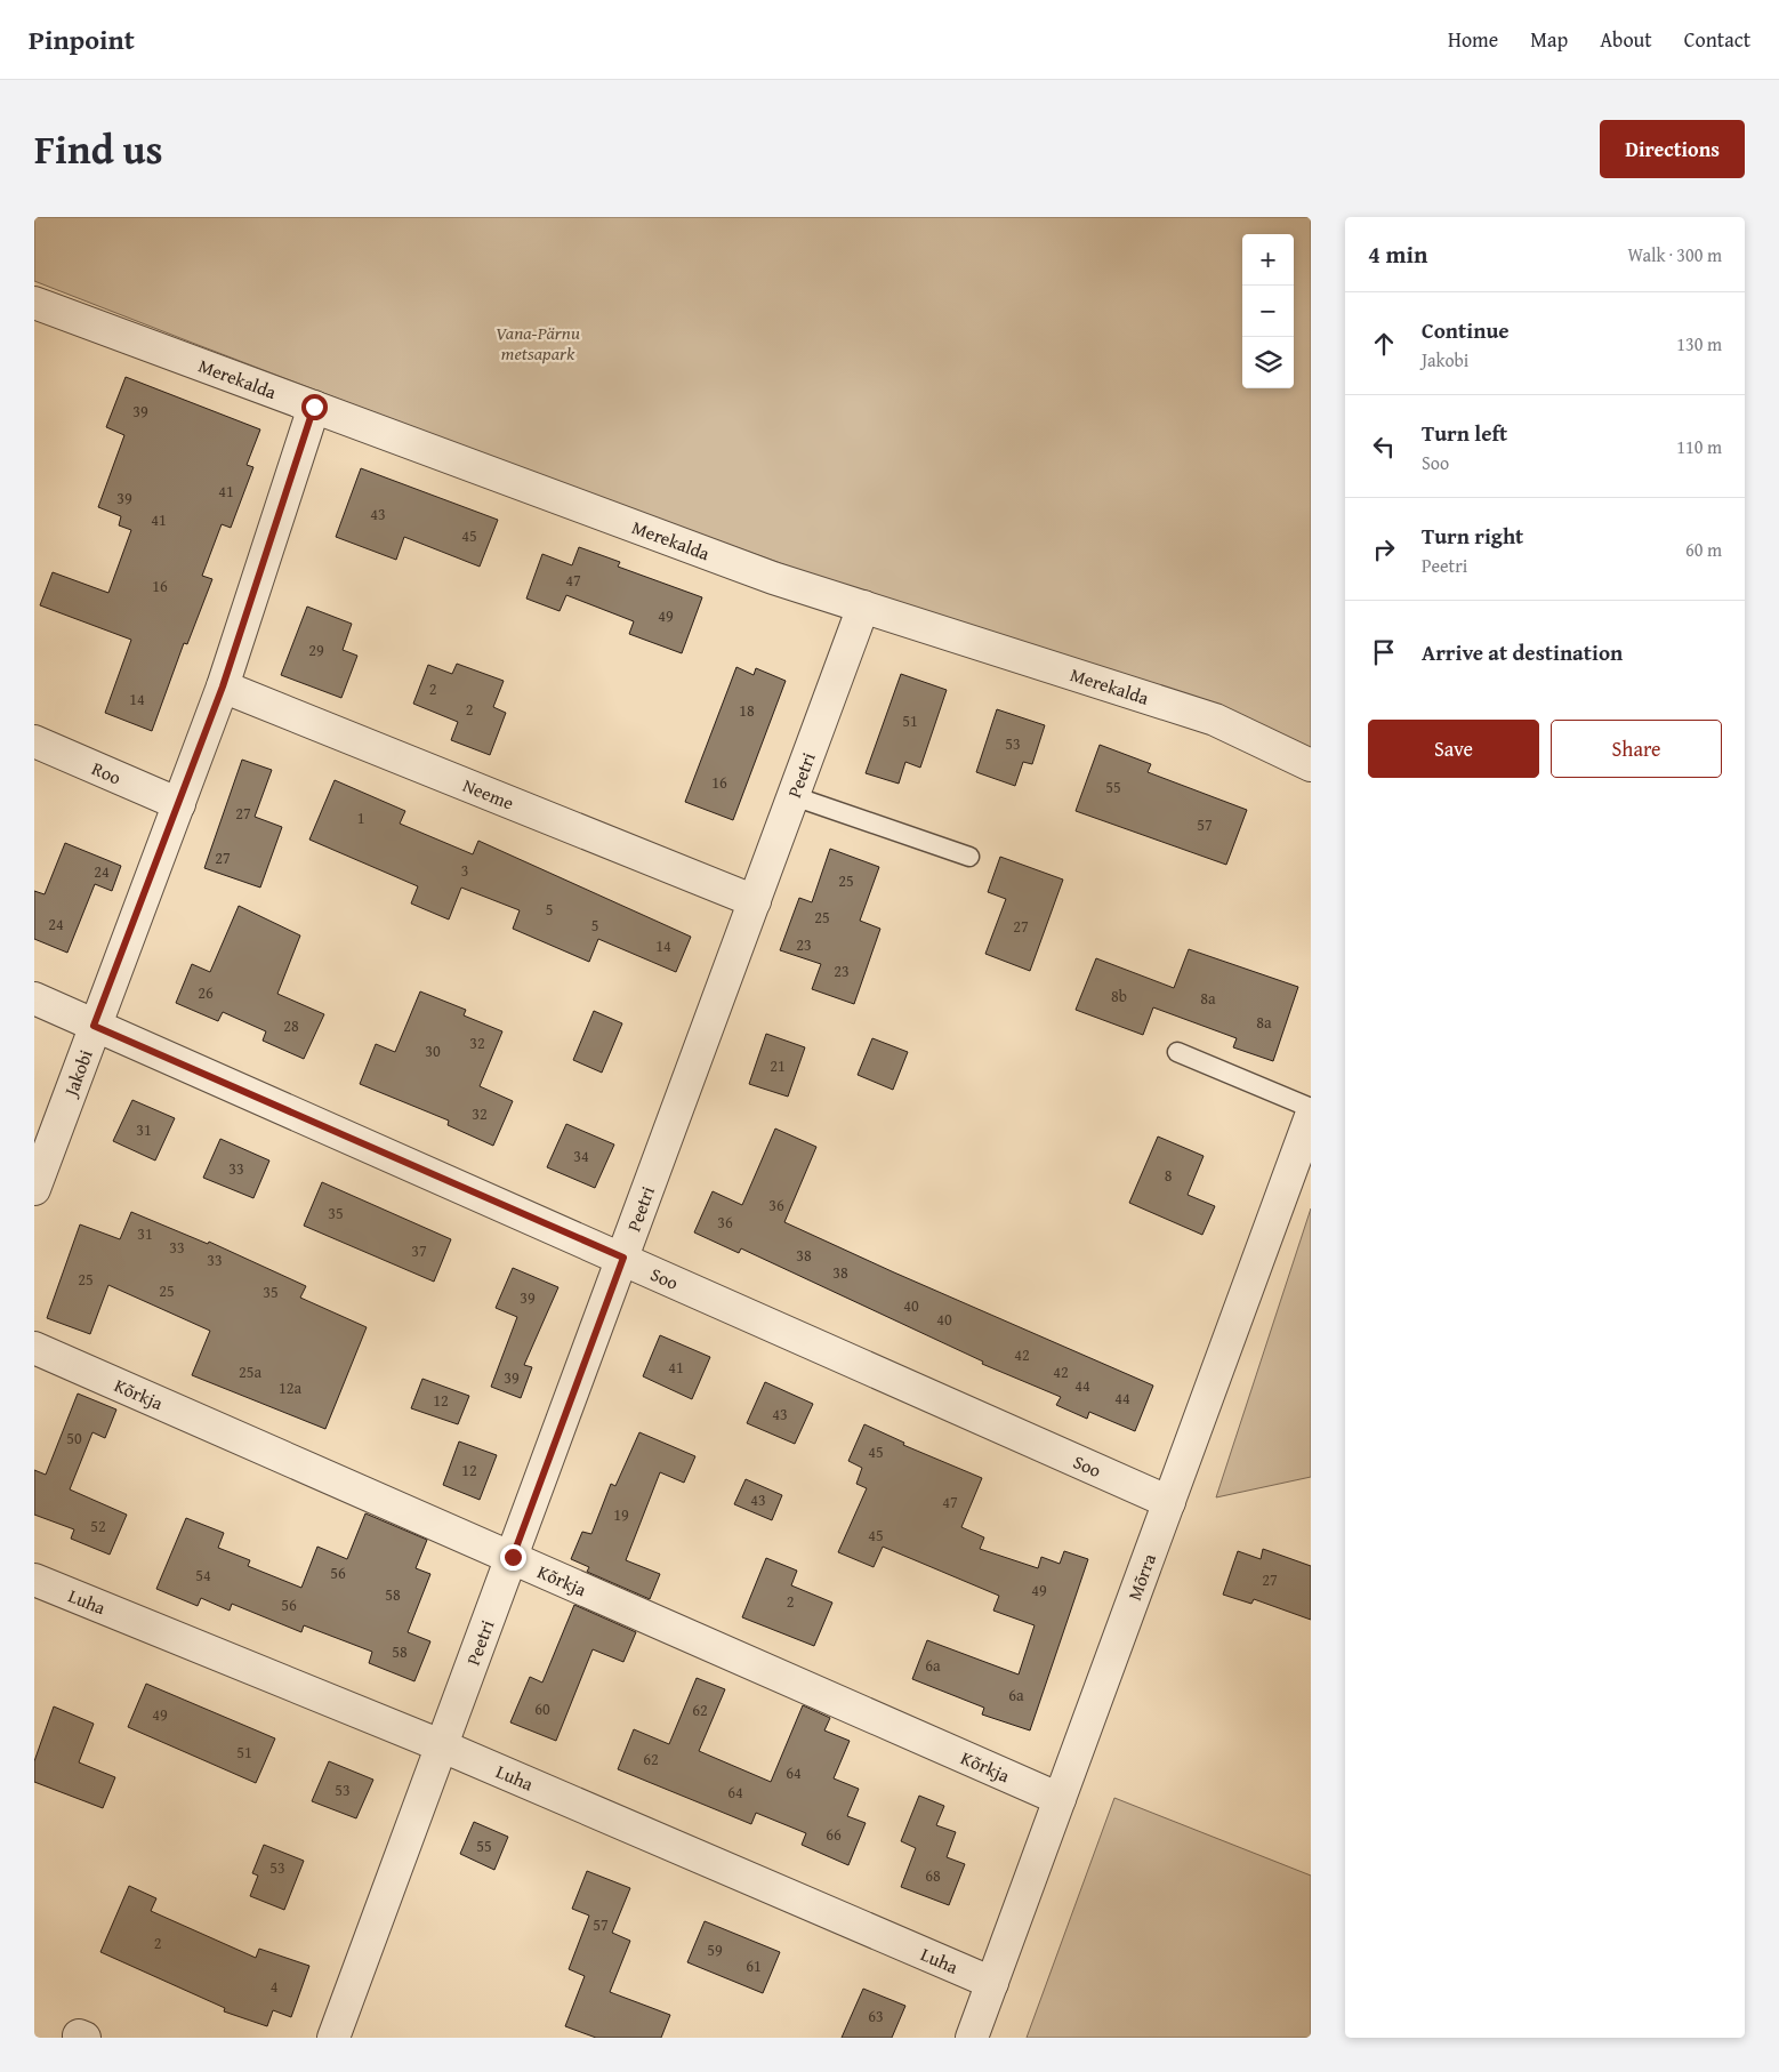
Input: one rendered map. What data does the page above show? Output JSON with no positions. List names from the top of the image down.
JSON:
{
  "streets": {
    "street": [
      "Merekalda",
      "Roo",
      "Peetri",
      "Neeme",
      "Jakobi",
      "Soo",
      "Kõrkja",
      "Mõrra",
      "Luha"
    ]
  },
  "crossings": [
    ["Merekalda", "Peetri"],
    ["Merekalda", "Jakobi"],
    ["Roo", "Jakobi"],
    ["Peetri", "Neeme"],
    ["Peetri", "Soo"],
    ["Peetri", "Kõrkja"],
    ["Peetri", "Luha"],
    ["Neeme", "Jakobi"],
    ["Jakobi", "Soo"],
    ["Soo", "Mõrra"],
    ["Kõrkja", "Mõrra"],
    ["Mõrra", "Luha"]
  ],
  "parks": ["Vana-Pärnu metsapark"],
  "house_numbers": [
    "39",
    "41",
    "39",
    "43",
    "41",
    "45",
    "47",
    "16",
    "49",
    "29",
    "2",
    "14",
    "2",
    "18",
    "51",
    "53",
    "16",
    "55",
    "27",
    "1",
    "57",
    "27",
    "3",
    "24",
    "25",
    "5",
    "25",
    "24",
    "5",
    "27",
    "23",
    "14",
    "23",
    "26",
    "8b",
    "8a",
    "8a",
    "28",
    "32",
    "30",
    "21",
    "32",
    "31",
    "34",
    "33",
    "8",
    "36",
    "35",
    "36",
    "31",
    "33",
    "37",
    "38",
    "33",
    "38",
    "25",
    "25",
    "35",
    "39",
    "40",
    "40",
    "42",
    "41",
    "25a",
    "42",
    "39",
    "44",
    "12a",
    "44",
    "12",
    "43",
    "50",
    "45",
    "12",
    "43",
    "47",
    "19",
    "52",
    "45",
    "56",
    "54",
    "27",
    "49",
    "58",
    "2",
    "56",
    "58",
    "6a",
    "6a",
    "60",
    "62",
    "49",
    "51",
    "62",
    "64",
    "53",
    "64",
    "66",
    "55",
    "53",
    "68",
    "57",
    "2",
    "59",
    "61",
    "4",
    "63"
  ],
  "page": {
    "header": "Pinpoint",
    "nav": [
      "Home",
      "Map",
      "About",
      "Contact"
    ],
    "title": "Find us",
    "buttons": [
      "Directions",
      ["Save", "Share"]
    ],
    "heading": ["4 min", "Walk · 300 m"],
    "map_buttons": ["+", "−"],
    "list": [
      ["Continue", "Jakobi", "130 m"],
      ["Turn left", "Soo", "110 m"],
      ["Turn right", "Peetri", "60 m"],
      "Arrive at destination"
    ]
  }
}
